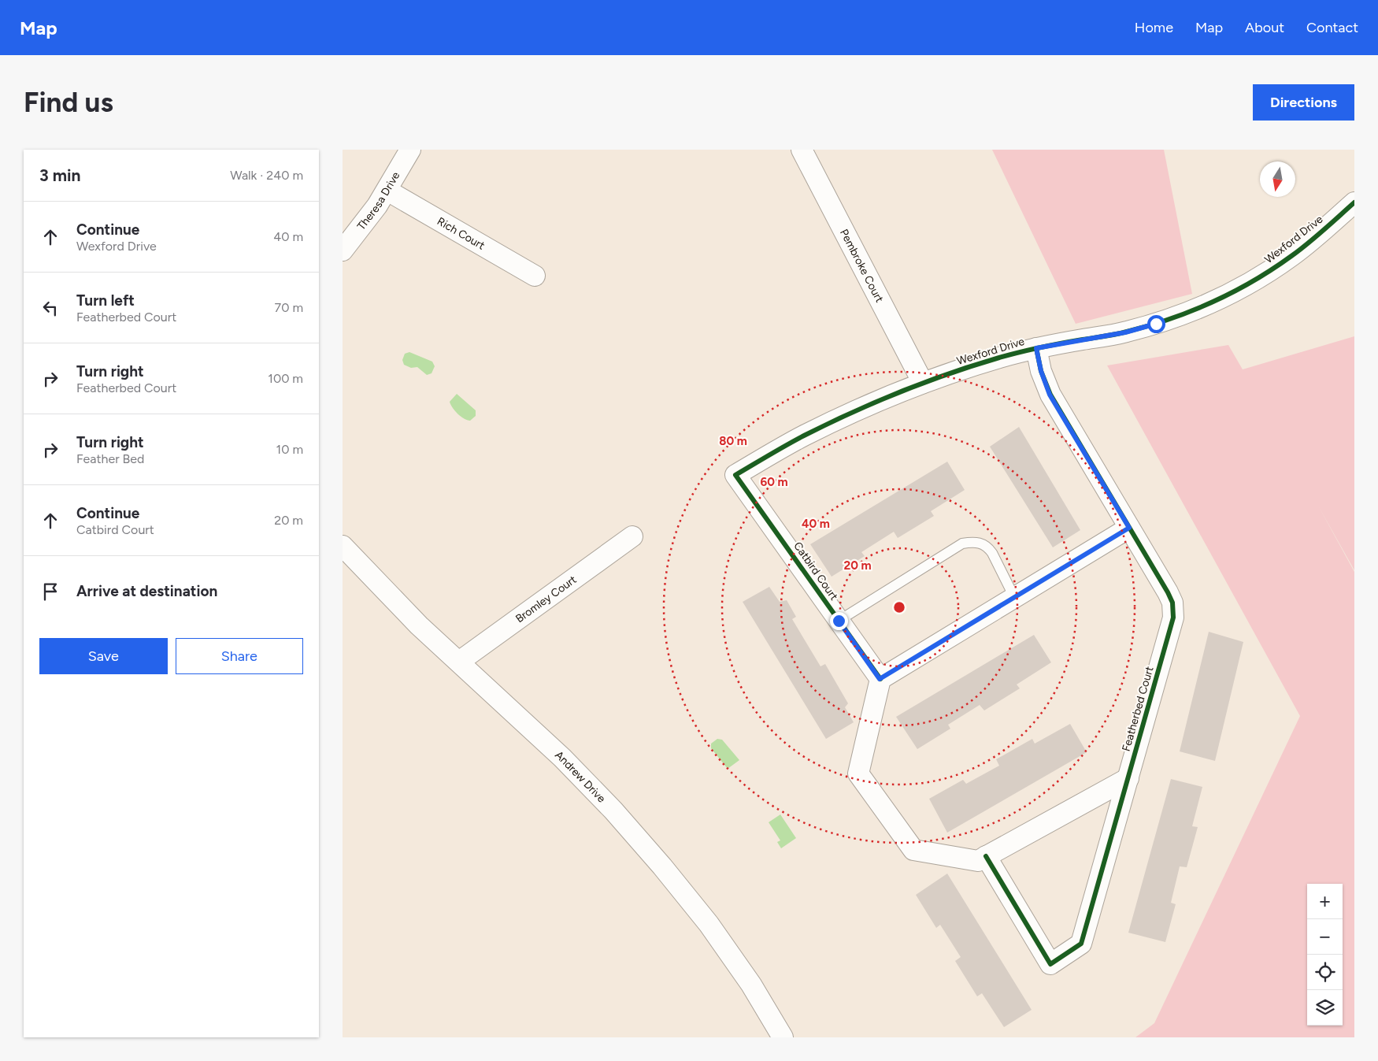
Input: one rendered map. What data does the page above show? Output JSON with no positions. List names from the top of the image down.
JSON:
{
  "streets": {
    "street": [
      "Theresa Drive",
      "Rich Court",
      "Wexford Drive",
      "Pembroke Court",
      "Catbird Court",
      "Bromley Court",
      "Featherbed Court",
      "Andrew Drive"
    ]
  },
  "crossings": [
    ["Theresa Drive", "Rich Court"],
    ["Wexford Drive", "Pembroke Court"],
    ["Wexford Drive", "Catbird Court"],
    ["Wexford Drive", "Featherbed Court"],
    ["Bromley Court", "Andrew Drive"]
  ],
  "north": "bottom",
  "page": {
    "header": "Map",
    "nav": [
      "Home",
      "Map",
      "About",
      "Contact"
    ],
    "buttons": [
      "Directions",
      ["Save", "Share"]
    ],
    "title": "Find us",
    "heading": ["3 min", "Walk · 240 m"],
    "list": [
      ["Continue", "Wexford Drive", "40 m"],
      ["Turn left", "Featherbed Court", "70 m"],
      ["Turn right", "Featherbed Court", "100 m"],
      ["Turn right", "Feather Bed", "10 m"],
      ["Continue", "Catbird Court", "20 m"],
      "Arrive at destination"
    ],
    "map_buttons": ["+", "−"]
  },
  "rings": [
    "80 m",
    "60 m",
    "40 m",
    "20 m"
  ]
}
